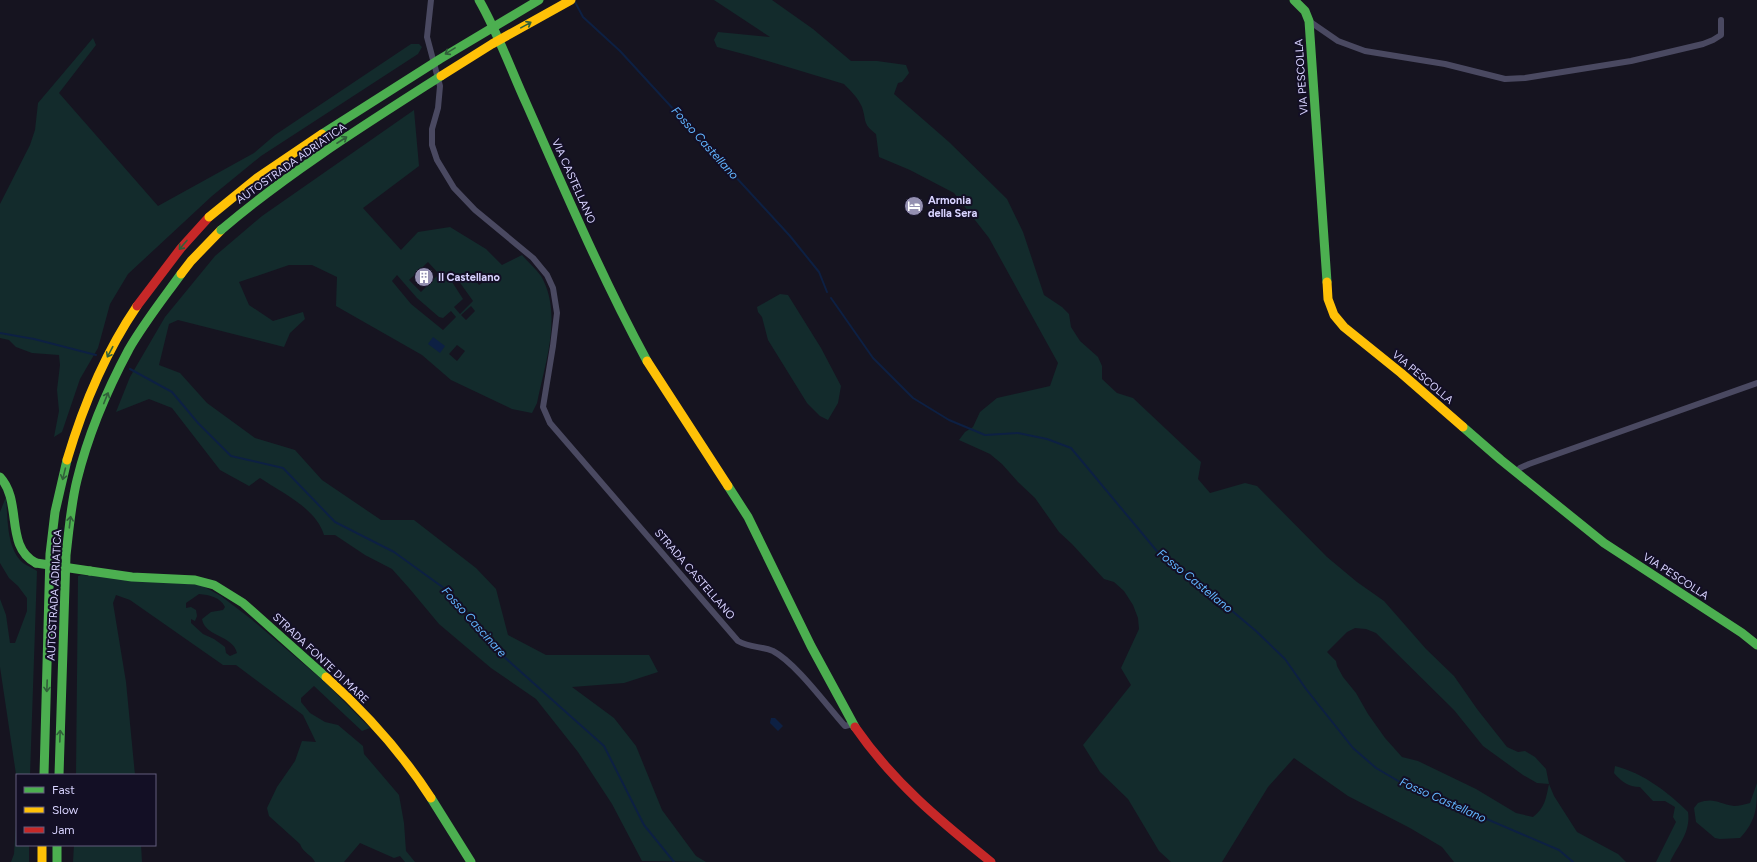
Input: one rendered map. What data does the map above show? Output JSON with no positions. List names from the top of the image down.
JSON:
{
  "streets": {
    "main road": [
      "VIA PESCOLLA",
      "AUTOSTRADA ADRIATICA",
      "VIA CASTELLANO",
      "STRADA CASTELLANO",
      "STRADA FONTE DI MARE"
    ]
  },
  "crossings": [
    ["VIA CASTELLANO", "STRADA CASTELLANO"]
  ],
  "water": ["Fosso Castellano", "Fosso Cascinare"],
  "places": {
    "hotel": ["Armonia della Sera"],
    "building": ["Il Castellano"]
  },
  "legend": ["Fast", "Slow", "Jam"]
}
